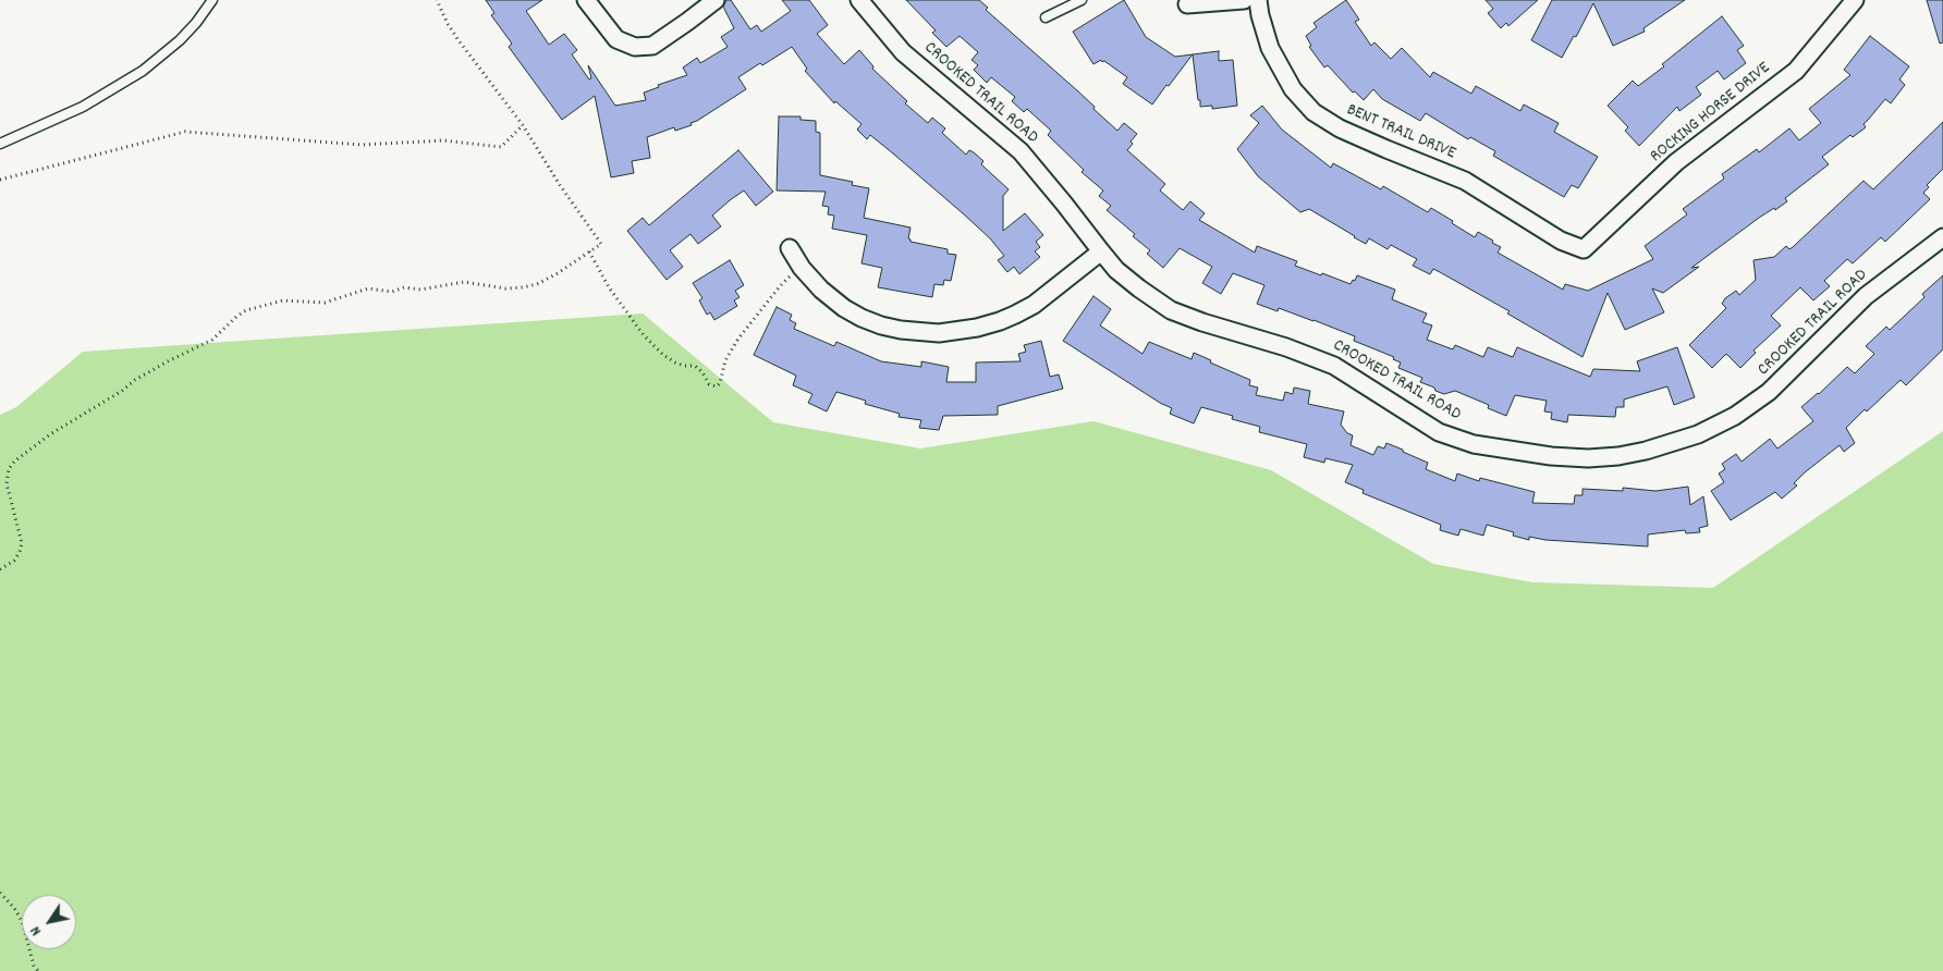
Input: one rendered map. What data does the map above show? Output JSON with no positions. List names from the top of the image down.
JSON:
{
  "streets": {
    "street": ["CROOKED TRAIL ROAD", "ROCKING HORSE DRIVE", "BENT TRAIL DRIVE"]
  },
  "crossings": [
    ["ROCKING HORSE DRIVE", "BENT TRAIL DRIVE"]
  ],
  "north": "bottom left"
}
